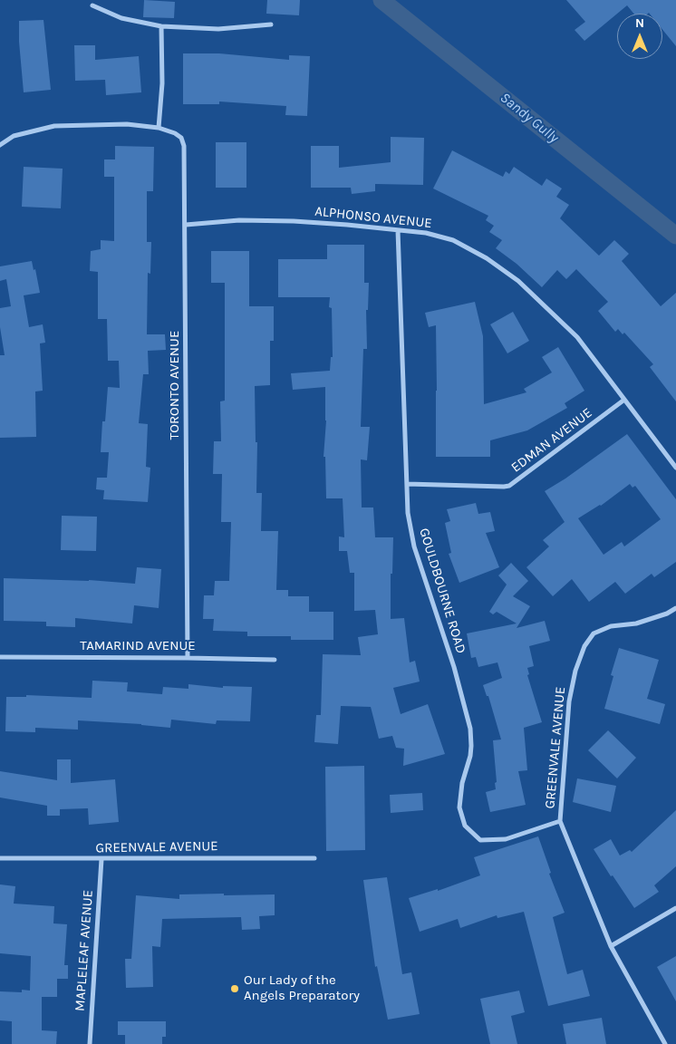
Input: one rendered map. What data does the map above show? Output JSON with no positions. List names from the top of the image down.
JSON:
{
  "streets": {
    "street": [
      "ALPHONSO AVENUE",
      "TORONTO AVENUE",
      "EDMAN AVENUE",
      "GOULDBOURNE ROAD",
      "TAMARIND AVENUE",
      "GREENVALE AVENUE",
      "MAPLELEAF AVENUE"
    ]
  },
  "crossings": [
    ["ALPHONSO AVENUE", "TORONTO AVENUE"],
    ["ALPHONSO AVENUE", "EDMAN AVENUE"],
    ["ALPHONSO AVENUE", "GOULDBOURNE ROAD"],
    ["TORONTO AVENUE", "TAMARIND AVENUE"],
    ["EDMAN AVENUE", "GOULDBOURNE ROAD"],
    ["GOULDBOURNE ROAD", "GREENVALE AVENUE"],
    ["GREENVALE AVENUE", "MAPLELEAF AVENUE"]
  ],
  "water": ["Sandy Gully"],
  "places": ["Our Lady of the Angels Preparatory"],
  "north": "top"
}
